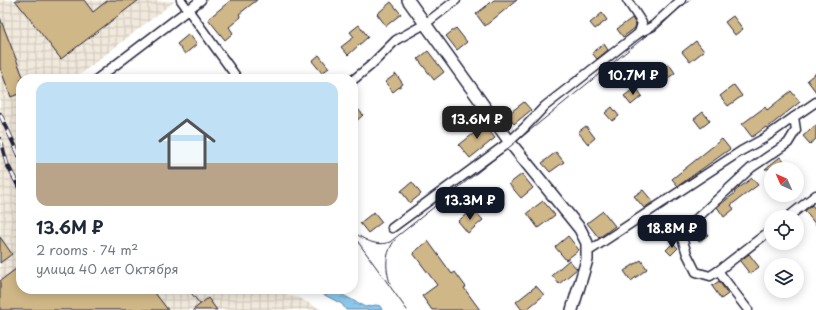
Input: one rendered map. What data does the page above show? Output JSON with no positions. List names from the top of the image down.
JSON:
{
  "north": "top left",
  "page": {
    "price": [
      "10.7M ₽",
      "13.6M ₽",
      "13.3M ₽",
      "18.8M ₽"
    ],
    "list": [
      {
        "name": "13.6M ₽",
        "note": "2 rooms · 74 m² · улица 40 лет Октября"
      }
    ]
  }
}
